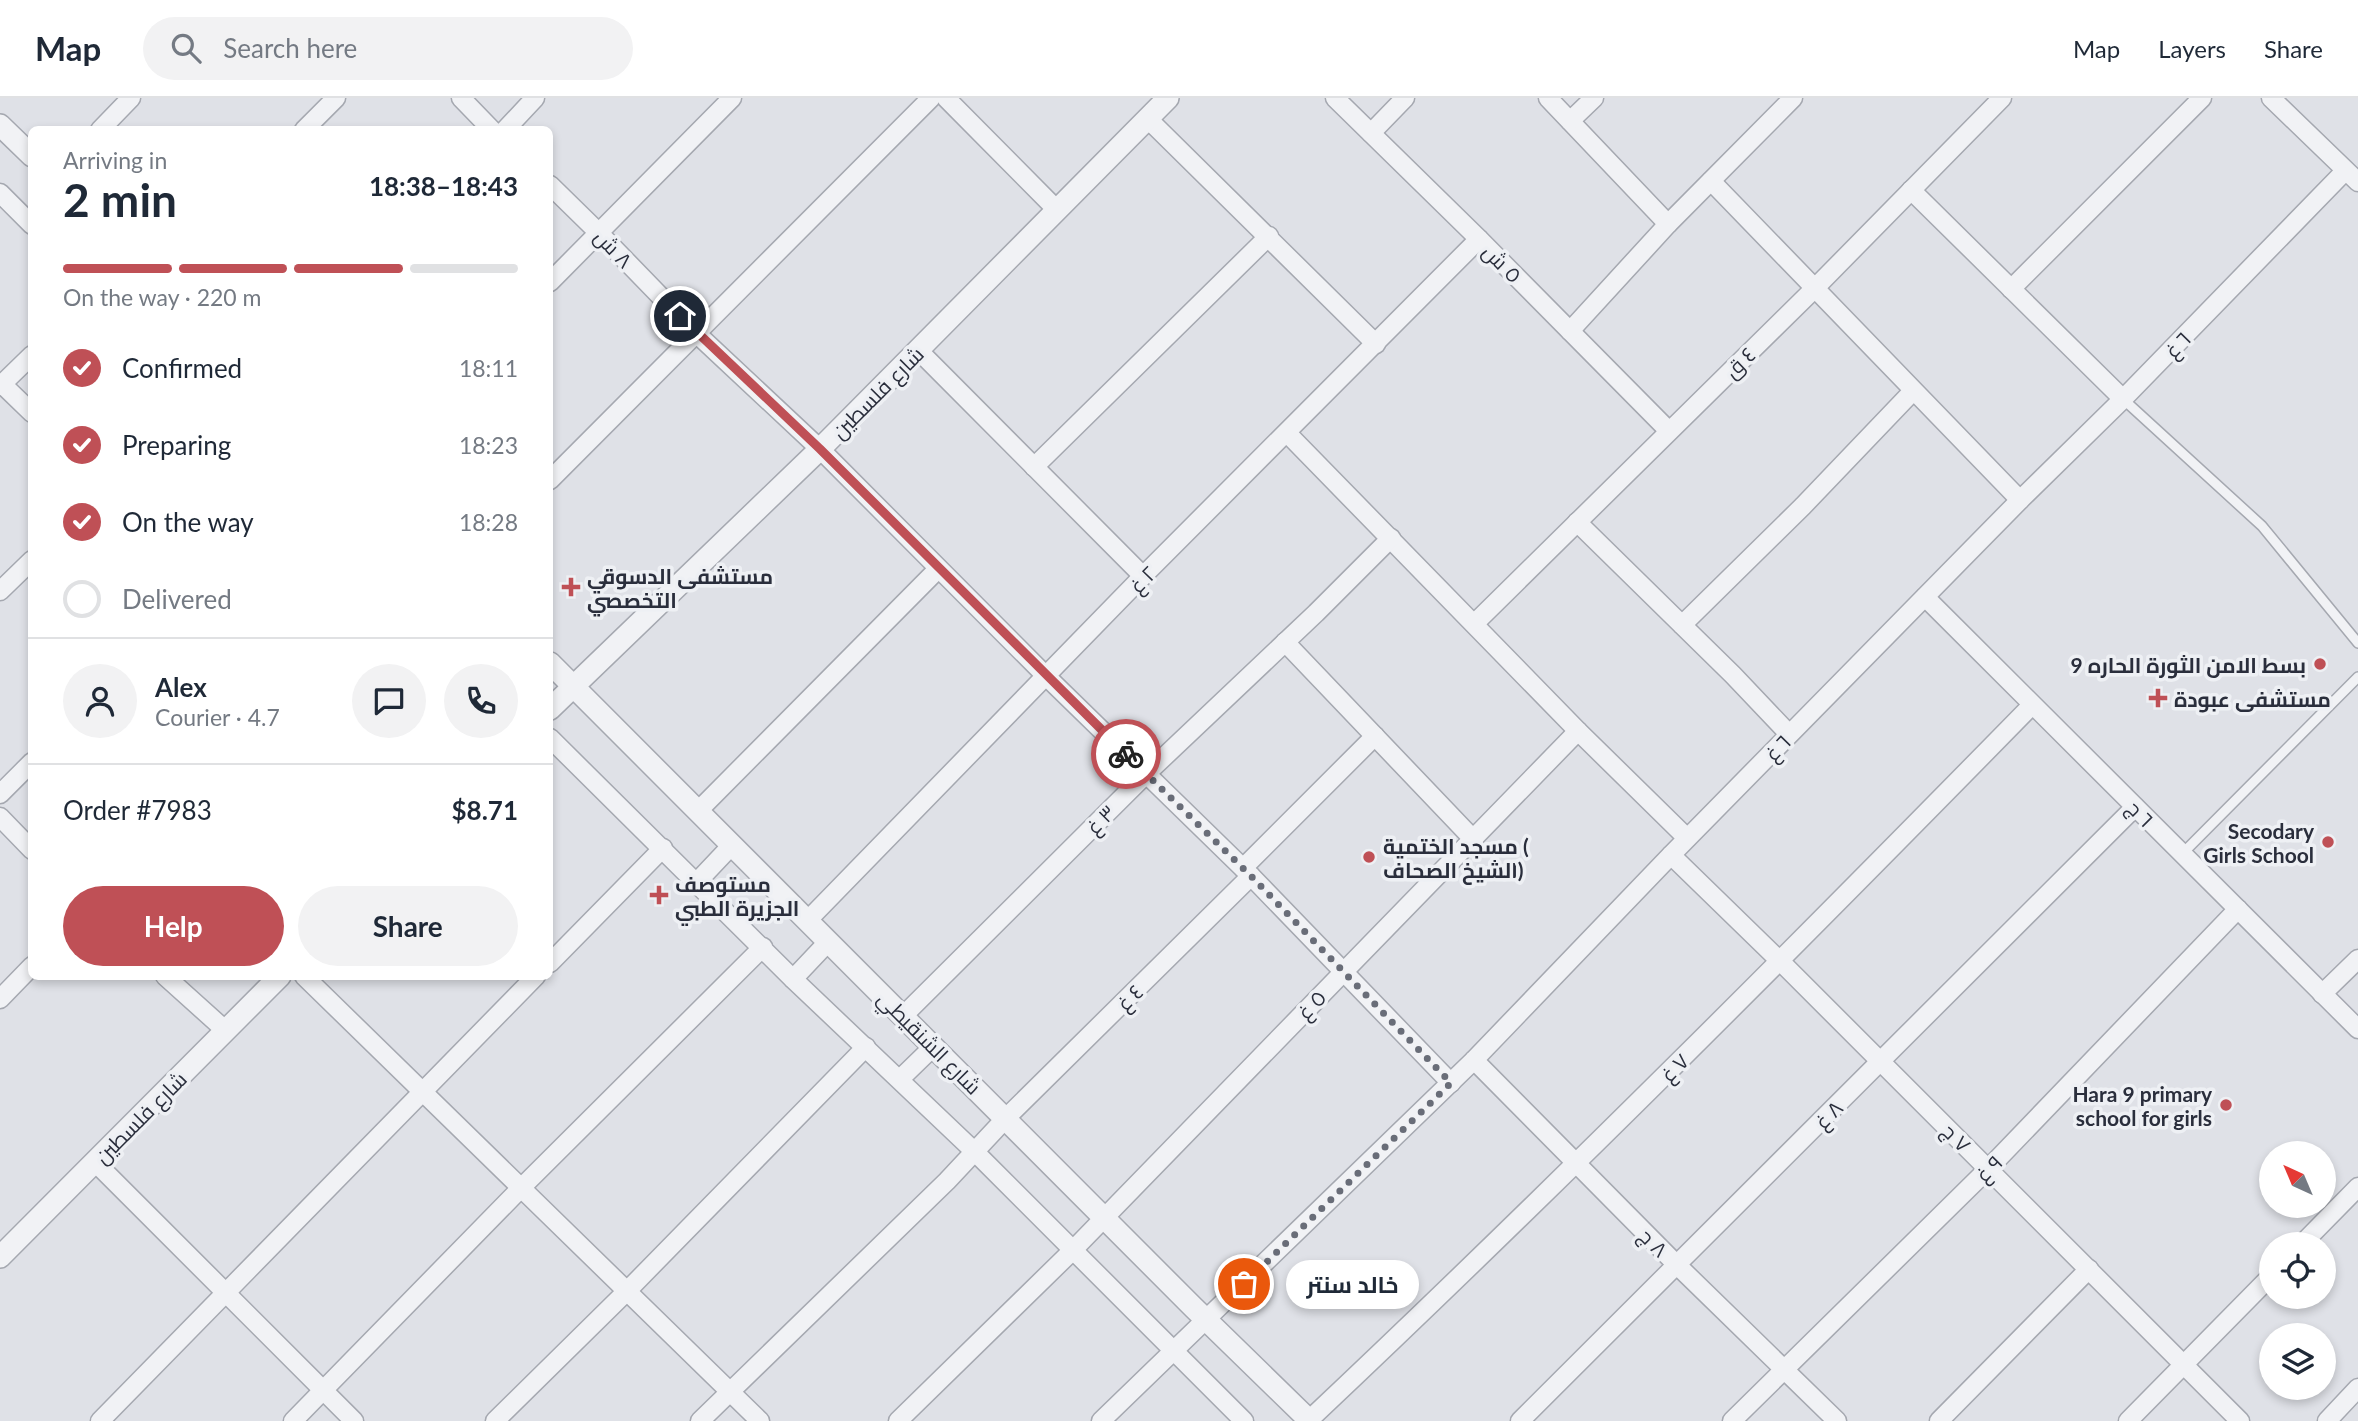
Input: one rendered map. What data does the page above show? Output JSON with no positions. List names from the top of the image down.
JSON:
{
  "streets": {
    "street": [
      "٨ ش",
      "٥ ش",
      "٦ غ",
      "٤ ق",
      "شارع فلسطين",
      "٢ غ",
      "٦ ج",
      "٣ غ",
      "٤ غ",
      "٥ غ",
      "شارع الشنقيطي",
      "٧ غ",
      "٨ غ",
      "٧ ج",
      "٩ غ",
      "٨ ج"
    ]
  },
  "crossings": [
    ["٨ ش", "٦ غ"],
    ["٨ ش", "شارع فلسطين"],
    ["٨ ش", "٢ غ"],
    ["٨ ش", "٣ غ"],
    ["٨ ش", "٤ غ"],
    ["٨ ش", "٥ غ"],
    ["٥ ش", "٤ ق"],
    ["٥ ش", "٢ غ"],
    ["٦ غ", "٦ ج"],
    ["٦ غ", "شارع الشنقيطي"],
    ["٦ غ", "٧ ج"],
    ["٦ غ", "٨ ج"],
    ["شارع فلسطين", "شارع الشنقيطي"],
    ["٢ غ", "شارع الشنقيطي"],
    ["٦ ج", "٧ غ"],
    ["٦ ج", "٨ غ"],
    ["٦ ج", "٩ غ"],
    ["٣ غ", "شارع الشنقيطي"],
    ["٤ غ", "شارع الشنقيطي"],
    ["٥ غ", "شارع الشنقيطي"],
    ["شارع الشنقيطي", "٧ غ"],
    ["٧ غ", "٧ ج"],
    ["٧ غ", "٨ ج"],
    ["٨ غ", "٧ ج"],
    ["٨ غ", "٨ ج"],
    ["٧ ج", "٩ غ"],
    ["٩ غ", "٨ ج"]
  ],
  "places": {
    "health": ["مستشفى الدسوقي التخصصي", "مستشفى عبودة", "مستوصف الجزيرة الطبي"],
    "other": [
      "بسط الامن الثورة الحاره 9",
      "Secodary Girls School",
      "مسجد الختمية ( الشيخ الصحاف)",
      "Hara 9 primary school for girls",
      "خالد سنتر"
    ]
  },
  "north": "top left",
  "page": {
    "header": "Map",
    "search": "Search here",
    "nav": ["Map", "Layers", "Share"],
    "heading": ["2 min", "Arriving in", "18:38–18:43"],
    "panel": [
      "Alex",
      "Courier · 4.7",
      "Order #7983",
      "$8.71"
    ],
    "bar": "On the way · 220 m",
    "list": [
      ["Confirmed", "18:11"],
      ["Preparing", "18:23"],
      ["On the way", "18:28"],
      "Delivered"
    ],
    "buttons": ["Help", "Share"],
    "bubble": "خالد سنتر"
  }
}
